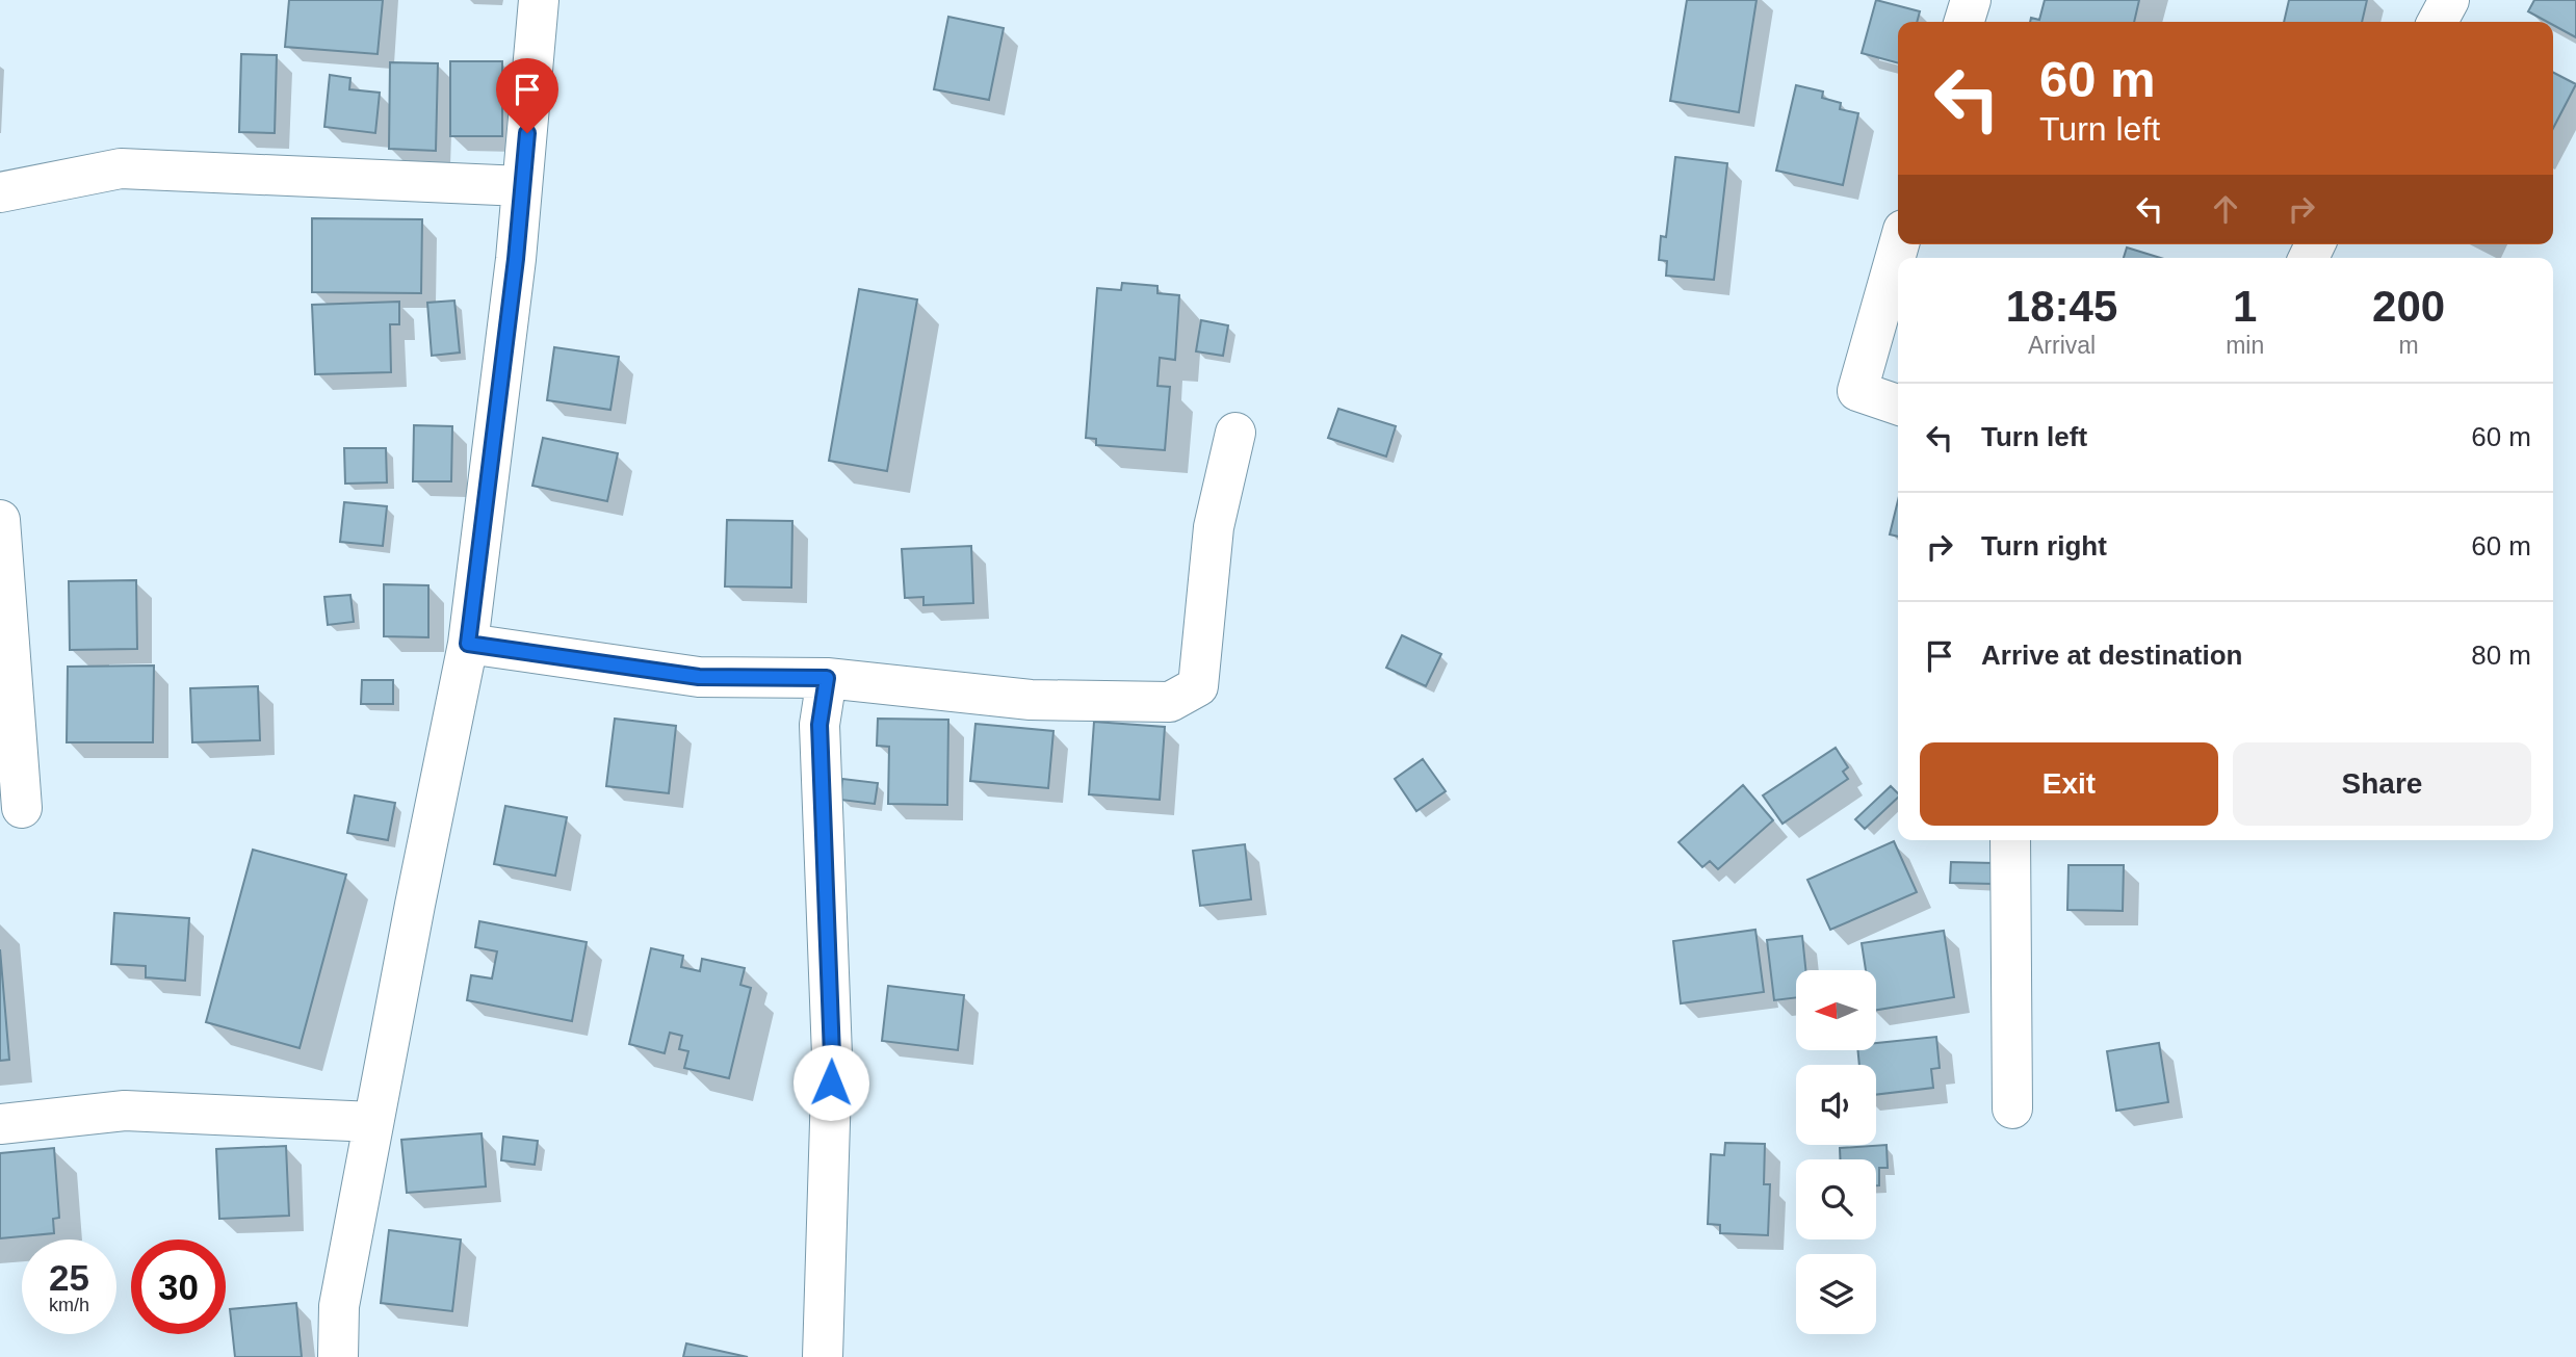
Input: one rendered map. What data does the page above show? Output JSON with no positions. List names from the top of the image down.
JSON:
{
  "north": "left",
  "page": {
    "turn": ["60 m", "Turn left"],
    "eta": [
      "18:45",
      "Arrival",
      "1",
      "min",
      "200",
      "m"
    ],
    "list": [
      {
        "name": "Turn left",
        "value": "60 m"
      },
      {
        "name": "Turn right",
        "value": "60 m"
      },
      {
        "name": "Arrive at destination",
        "value": "80 m"
      }
    ],
    "buttons": ["Exit", "Share"],
    "speed": "25 km/h",
    "limit": "30"
  }
}
